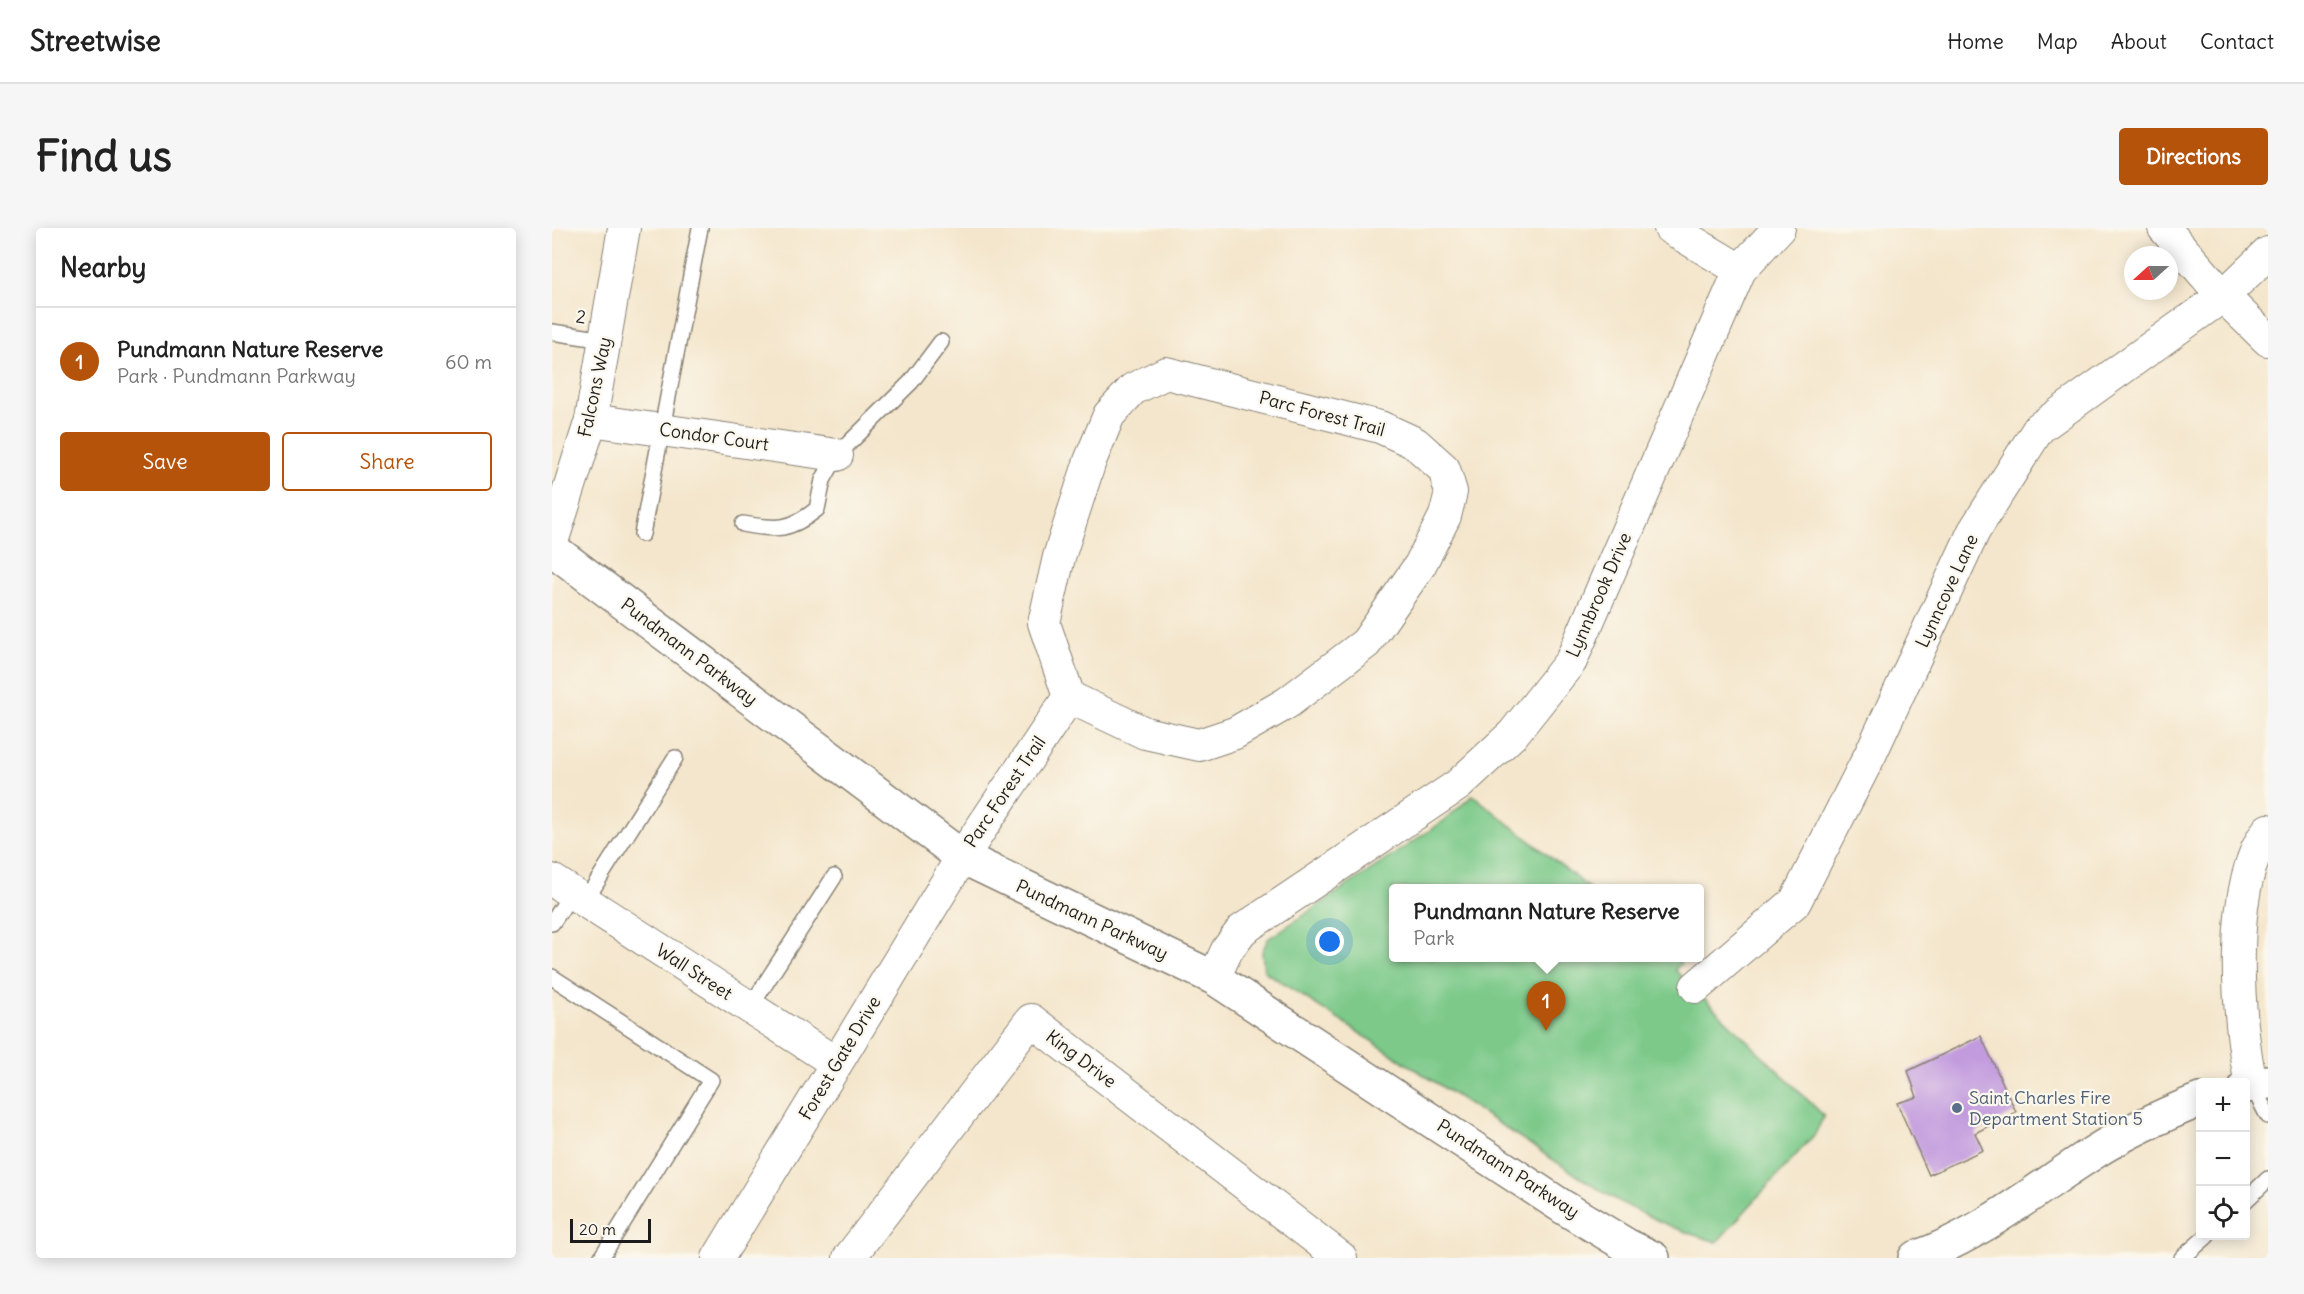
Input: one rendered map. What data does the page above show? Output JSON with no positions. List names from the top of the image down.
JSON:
{
  "streets": {
    "street": [
      "Falcons Way",
      "Parc Forest Trail",
      "Condor Court",
      "Lynncove Lane",
      "Lynnbrook Drive",
      "Pundmann Parkway",
      "Wall Street",
      "Forest Gate Drive",
      "King Drive"
    ],
    "lane": ["2"]
  },
  "crossings": [
    ["2", "Falcons Way"],
    ["Falcons Way", "Condor Court"],
    ["Parc Forest Trail", "Pundmann Parkway"],
    ["Parc Forest Trail", "Forest Gate Drive"],
    ["Lynnbrook Drive", "Pundmann Parkway"],
    ["Pundmann Parkway", "Forest Gate Drive"],
    ["Wall Street", "Forest Gate Drive"]
  ],
  "places": ["Saint Charles Fire Department Station 5"],
  "scale_bar": "20 m",
  "north": "left",
  "page": {
    "header": "Streetwise",
    "nav": [
      "Home",
      "Map",
      "About",
      "Contact"
    ],
    "buttons": [
      "Directions",
      ["Save", "Share"]
    ],
    "title": "Find us",
    "heading": "Nearby",
    "list": [
      {
        "mark": "1",
        "name": "Pundmann Nature Reserve",
        "note": "Park · Pundmann Parkway",
        "value": "60 m"
      }
    ],
    "popup": ["Pundmann Nature Reserve", "Park"],
    "pins": "1",
    "map_buttons": ["+", "−"],
    "scale": "20 m"
  }
}
